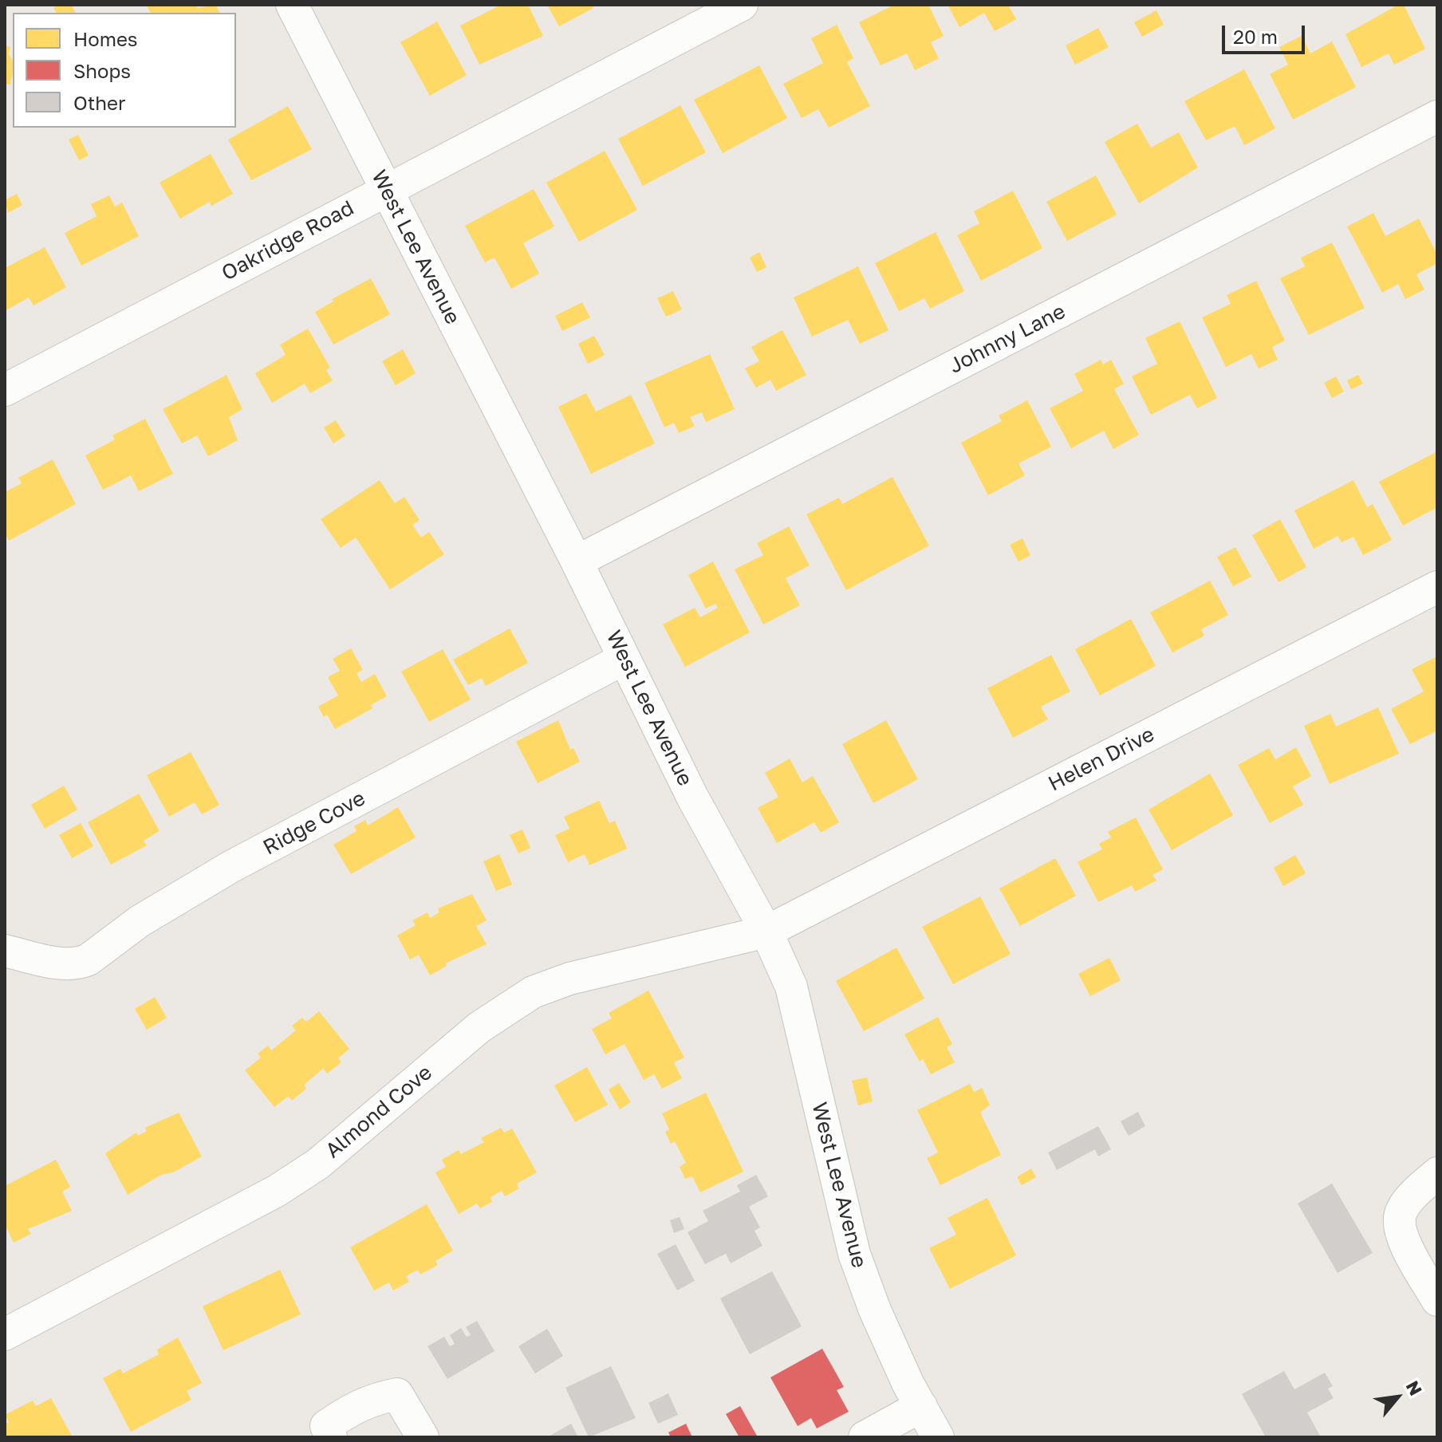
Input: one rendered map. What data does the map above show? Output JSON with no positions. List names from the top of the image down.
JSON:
{
  "streets": {
    "street": [
      "Oakridge Road",
      "West Lee Avenue",
      "Johnny Lane",
      "Helen Drive",
      "Ridge Cove",
      "Almond Cove"
    ]
  },
  "crossings": [
    ["Oakridge Road", "West Lee Avenue"],
    ["West Lee Avenue", "Johnny Lane"],
    ["West Lee Avenue", "Helen Drive"],
    ["West Lee Avenue", "Ridge Cove"],
    ["West Lee Avenue", "Almond Cove"],
    ["Helen Drive", "Almond Cove"]
  ],
  "legend": ["Homes", "Shops", "Other"],
  "scale_bar": "20 m",
  "north": "top right"
}
